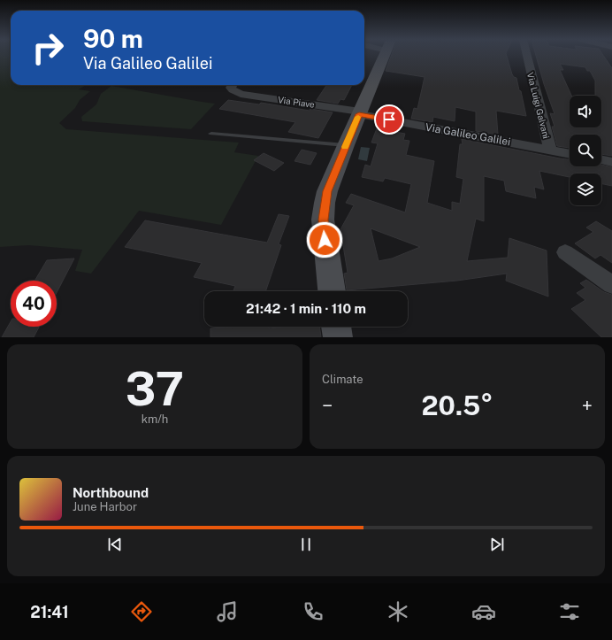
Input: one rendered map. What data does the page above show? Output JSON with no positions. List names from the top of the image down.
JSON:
{
  "streets": {
    "street": ["Via Piave", "Via Luigi Galvani", "Via Galileo Galilei"]
  },
  "crossings": [
    ["Via Piave", "Via Galileo Galilei"],
    ["Via Luigi Galvani", "Via Galileo Galilei"]
  ],
  "page": {
    "turn": ["90 m", "Via Galileo Galilei"],
    "limit": "40",
    "trip": "21:42 · 1 min · 110 m",
    "tile": [
      ["37", "km/h"],
      "Climate"
    ],
    "heat": ["−", "20.5°", "+"],
    "song": ["Northbound", "June Harbor"],
    "tabs": "21:41"
  }
}
